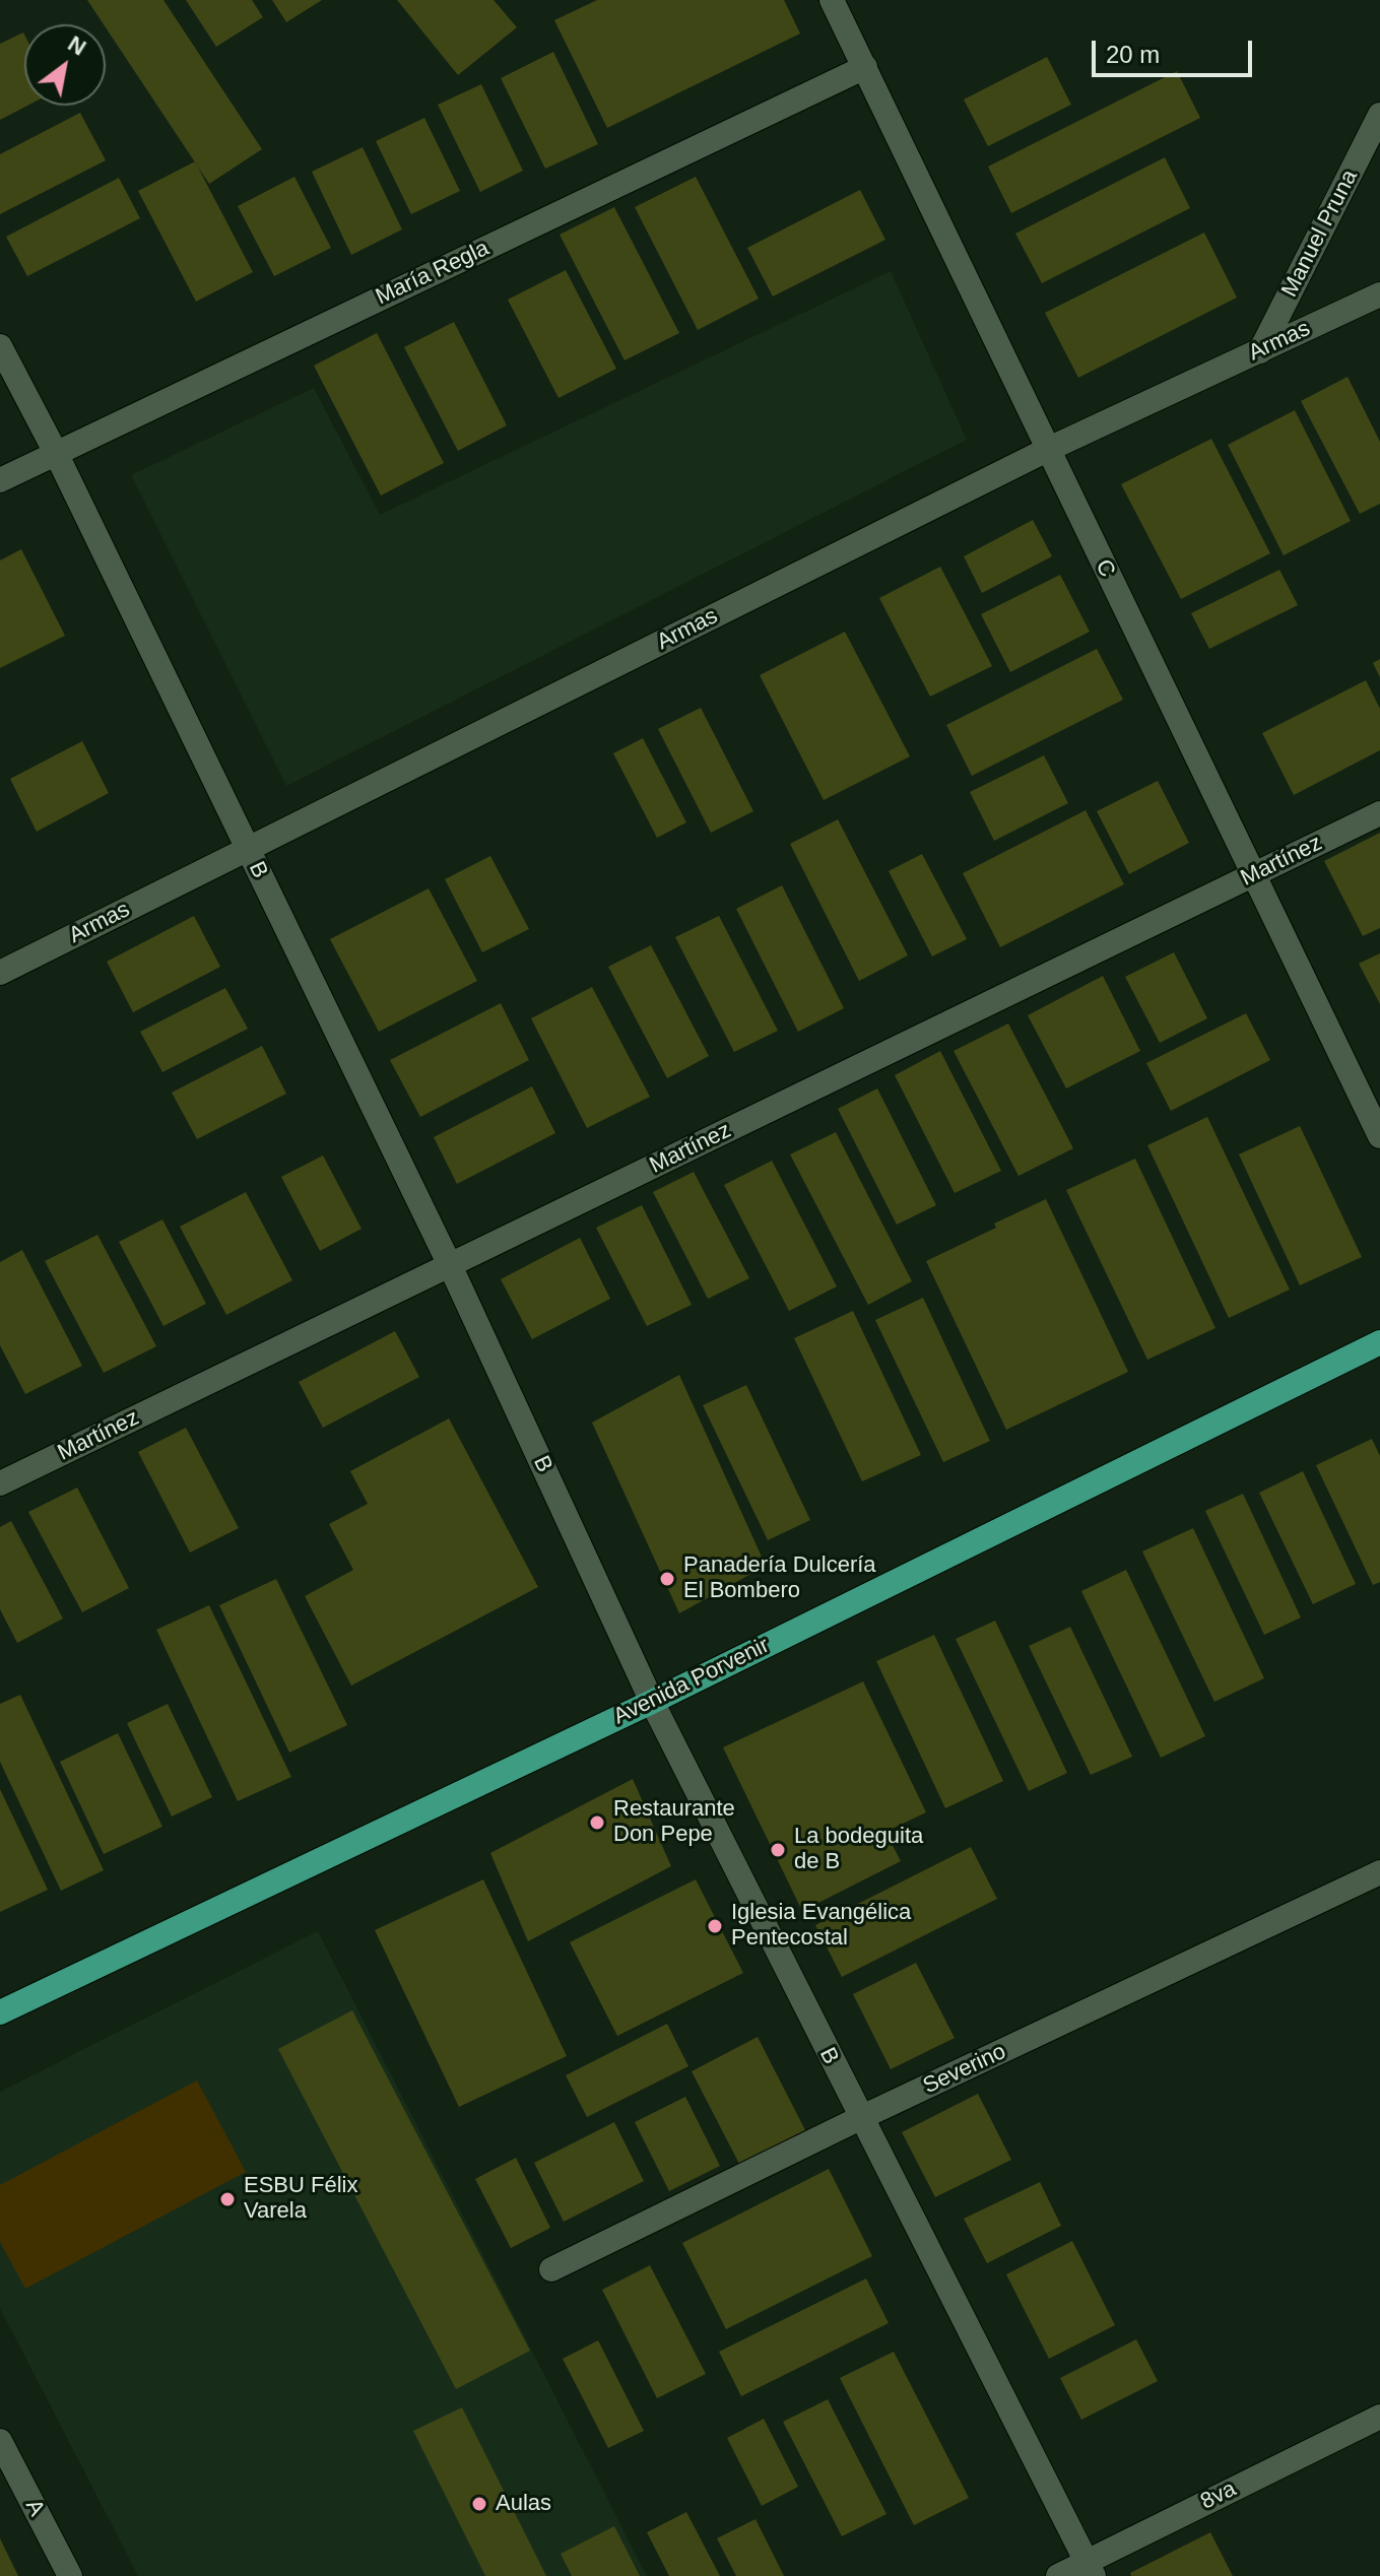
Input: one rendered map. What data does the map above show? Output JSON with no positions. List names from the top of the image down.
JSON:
{
  "streets": {
    "main road": ["Avenida Porvenir"],
    "street": [
      "Manuel Pruna",
      "María Regla",
      "Armas",
      "C",
      "Martínez",
      "B",
      "Severino",
      "8va",
      "A"
    ]
  },
  "crossings": [
    ["Manuel Pruna", "Armas"],
    ["María Regla", "C"],
    ["María Regla", "B"],
    ["Armas", "C"],
    ["Armas", "B"],
    ["C", "Martínez"],
    ["Martínez", "B"],
    ["B", "Avenida Porvenir"],
    ["B", "Severino"],
    ["B", "8va"]
  ],
  "places": [
    "Panadería Dulcería El Bombero",
    "Restaurante Don Pepe",
    "La bodeguita de B",
    "Iglesia Evangélica Pentecostal",
    "ESBU Félix Varela",
    "Aulas"
  ],
  "scale_bar": "20 m",
  "north": "top right"
}
